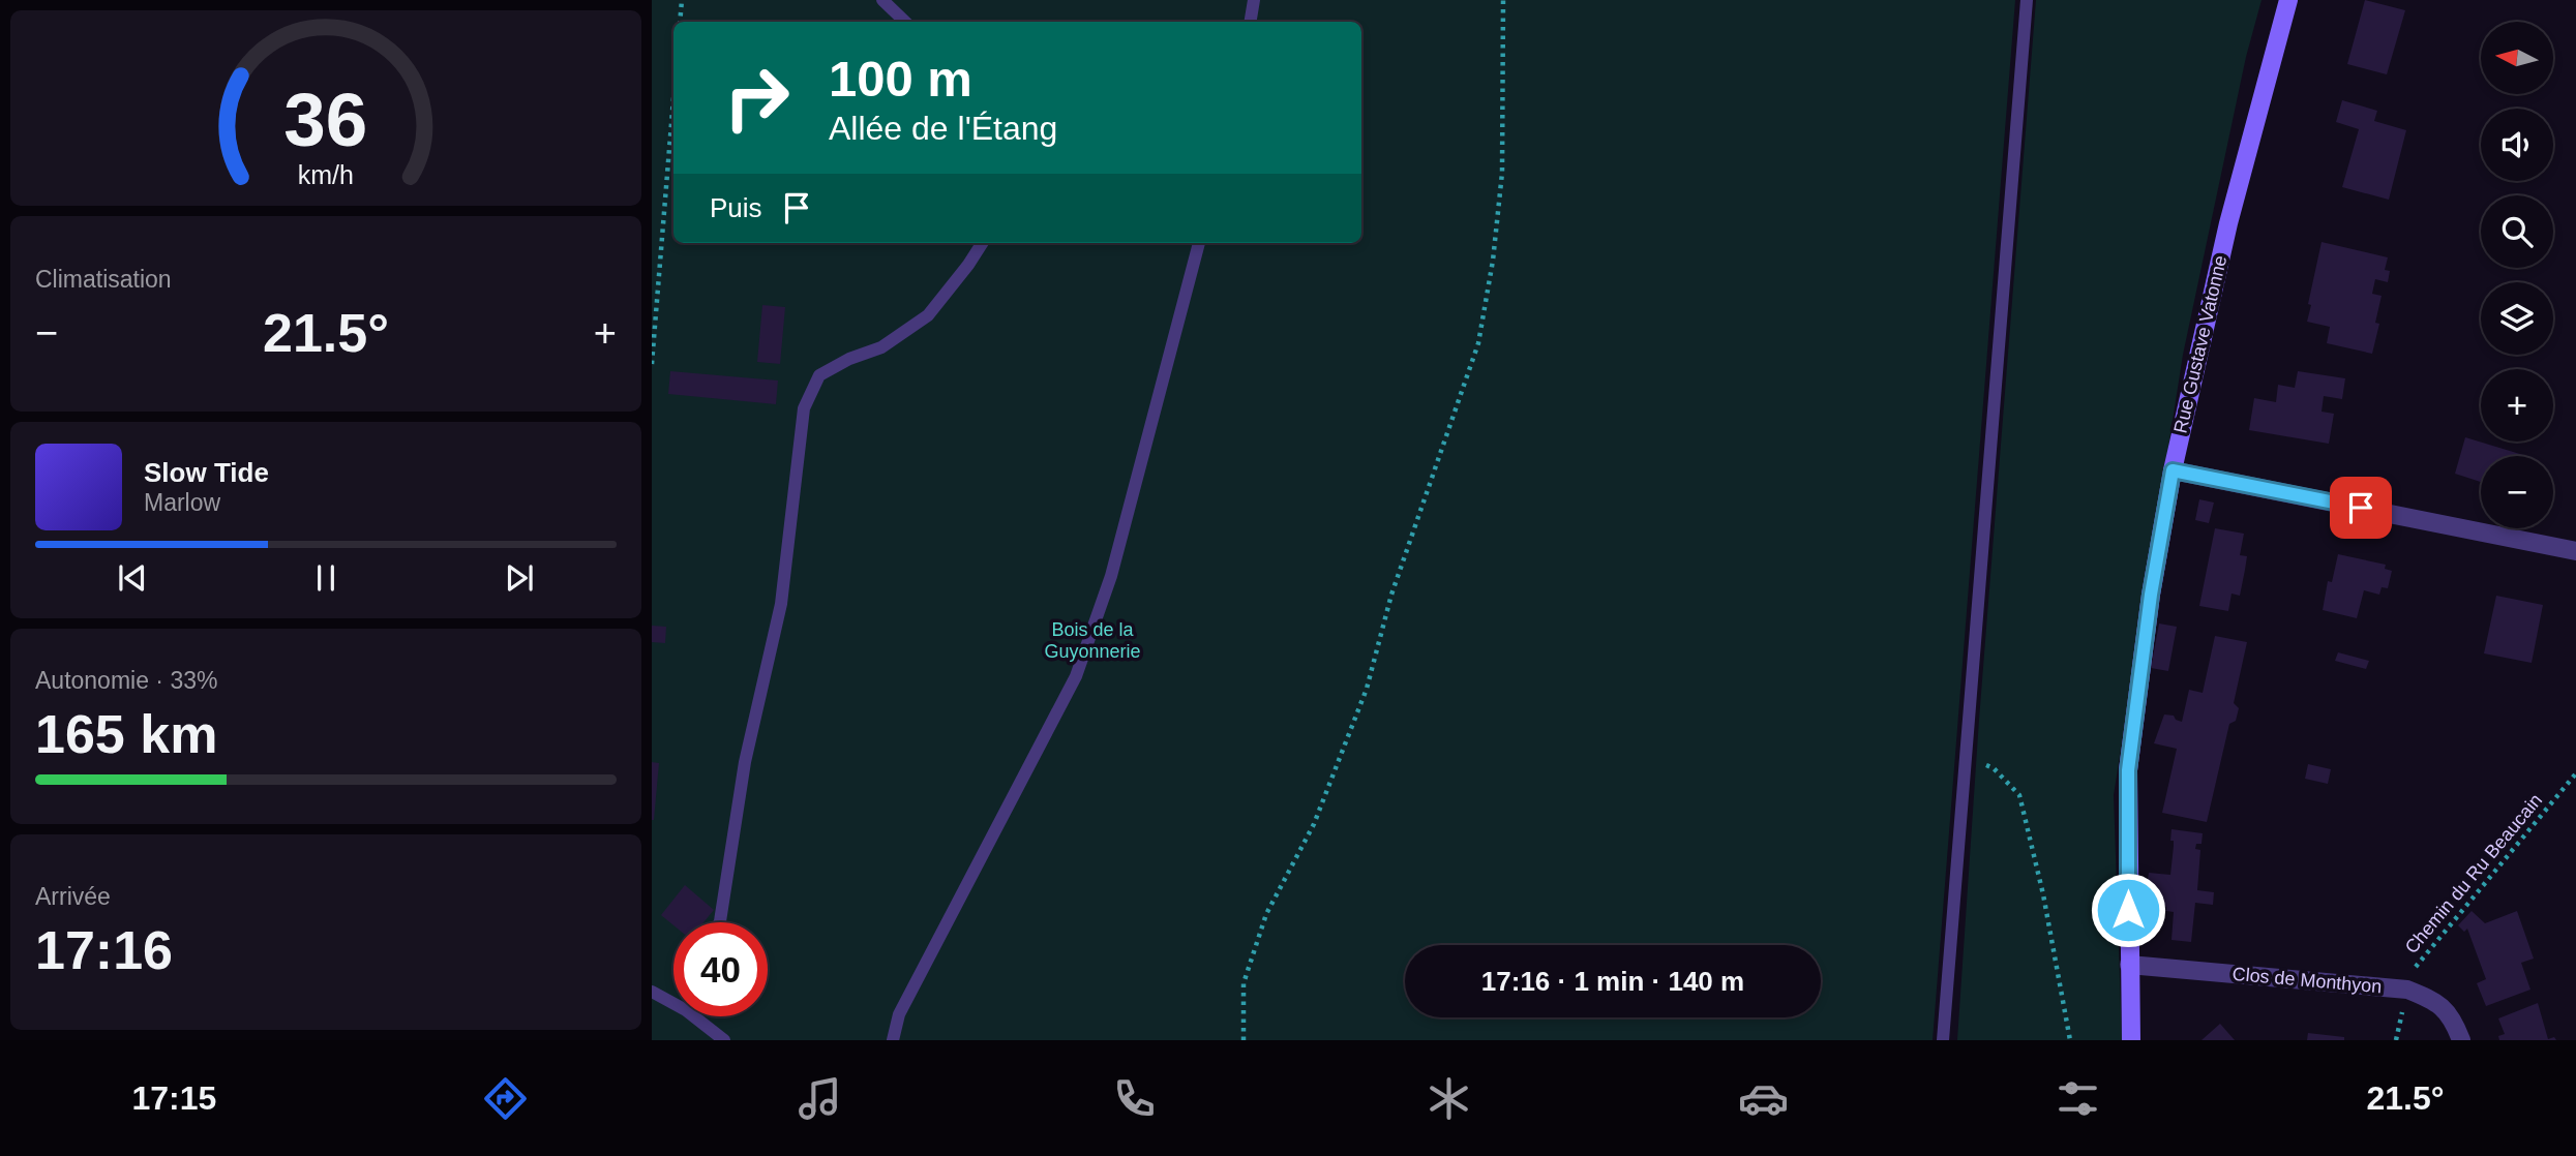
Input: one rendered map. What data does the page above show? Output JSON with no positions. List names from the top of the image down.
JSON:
{
  "streets": {
    "street": ["Rue Gustave Vatonne", "Clos de Monthyon"],
    "path": ["Chemin du Ru Beaucain"]
  },
  "crossings": [
    ["Rue Gustave Vatonne", "Clos de Monthyon"],
    ["Chemin du Ru Beaucain", "Clos de Monthyon"]
  ],
  "parks": ["Bois de la Guyonnerie"],
  "north": "left",
  "page": {
    "map_buttons": ["+", "−"],
    "turn": ["100 m", "Allée de l'Étang"],
    "then": "Puis",
    "tile": [
      "Climatisation",
      ["Autonomie · 33%", "165 km"],
      ["Arrivée", "17:16"]
    ],
    "heat": ["−", "21.5°", "+"],
    "song": ["Slow Tide", "Marlow"],
    "limit": "40",
    "trip": "17:16 · 1 min · 140 m",
    "tabs": ["17:15", "21.5°"],
    "gauge": ["36", "km/h"]
  }
}
